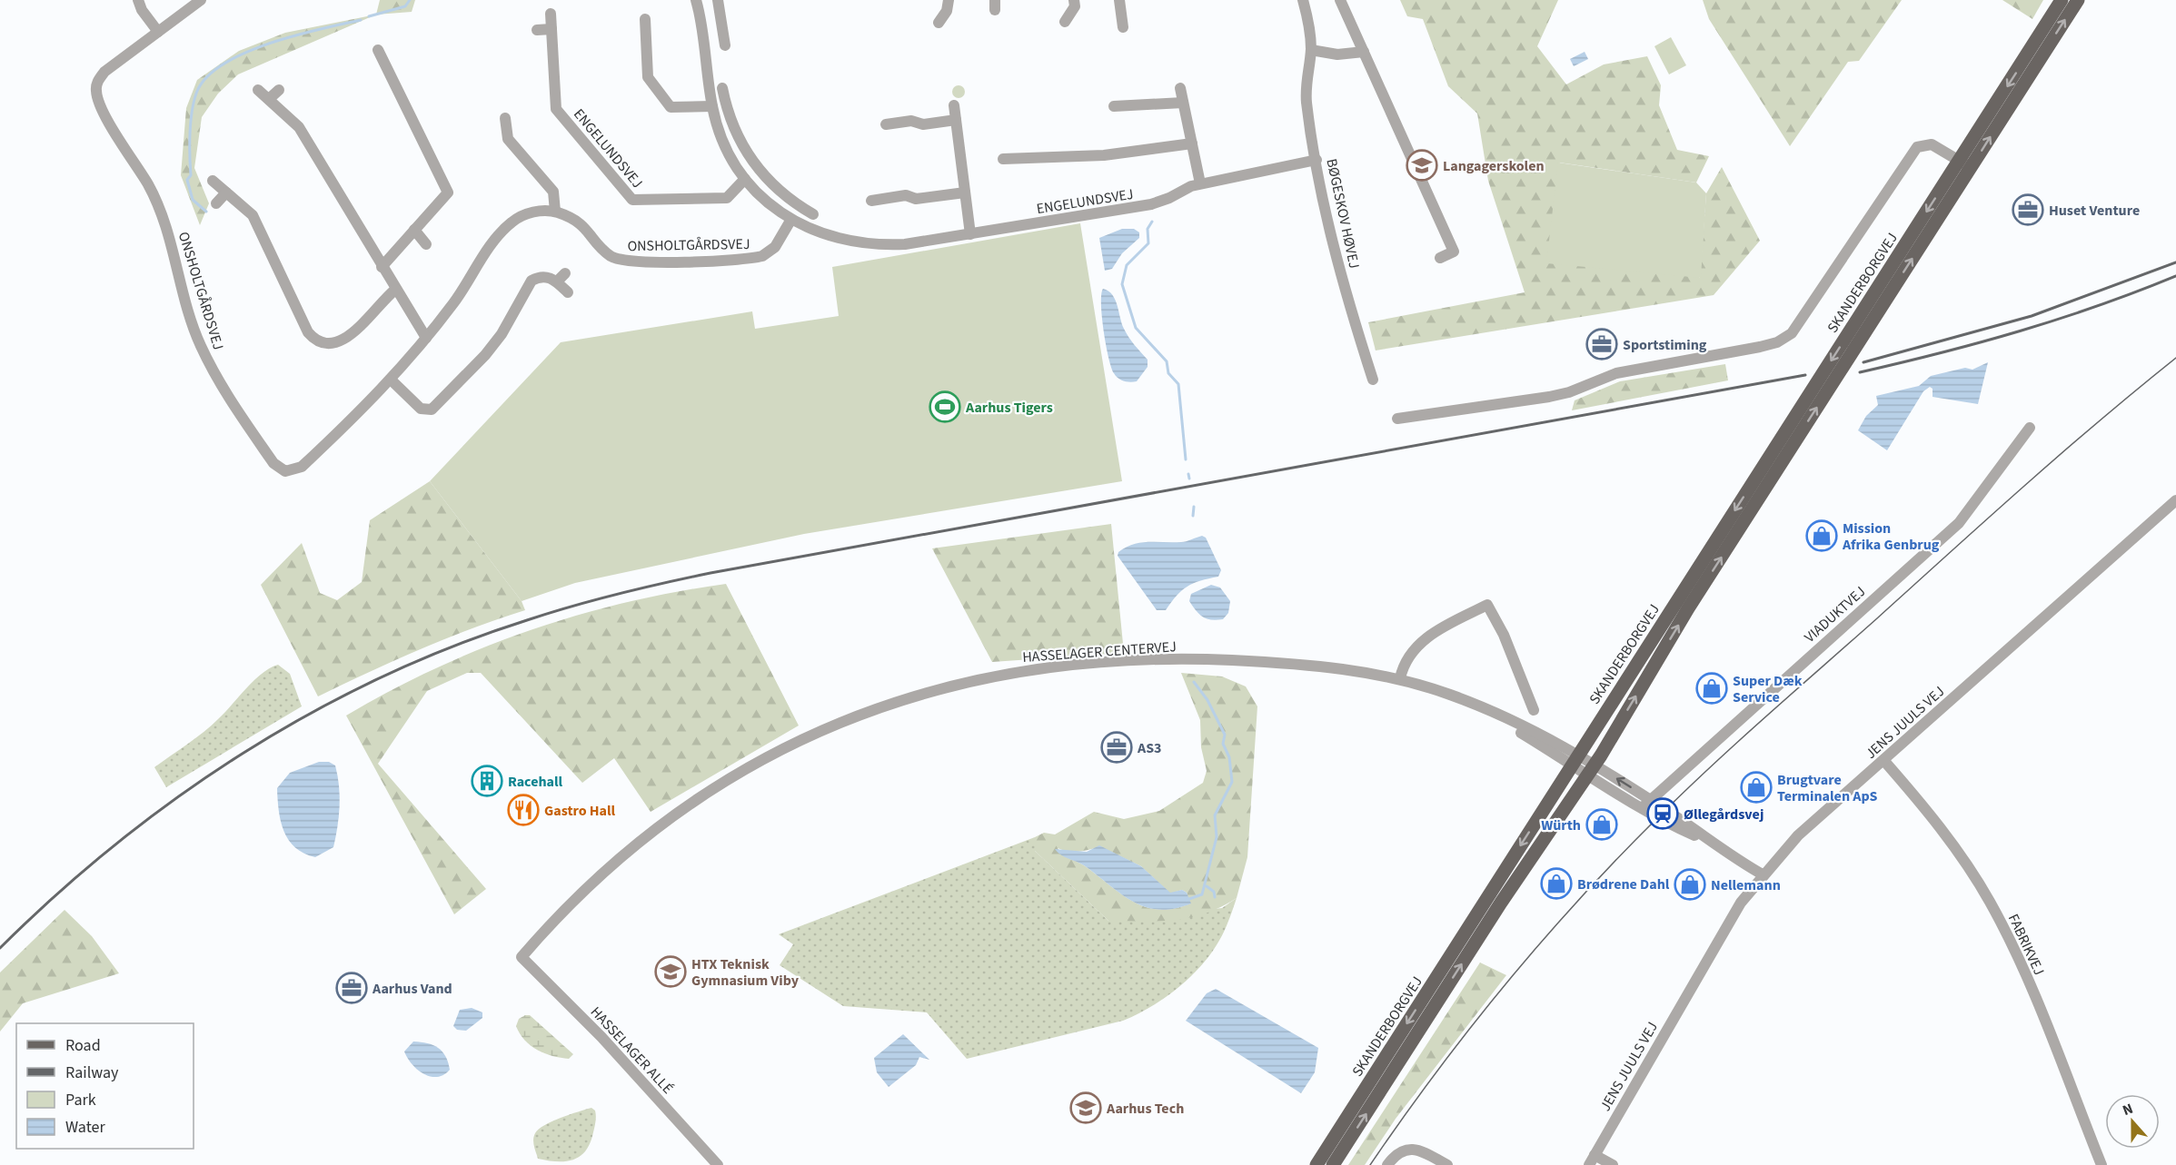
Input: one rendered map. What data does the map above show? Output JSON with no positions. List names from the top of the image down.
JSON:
{
  "streets": {
    "main road": ["SKANDERBORGVEJ"],
    "street": [
      "ENGELUNDSVEJ",
      "BØGESKOV HØVEJ",
      "ONSHOLTGÅRDSVEJ",
      "VIADUKTVEJ",
      "HASSELAGER CENTERVEJ",
      "JENS JUULS VEJ",
      "FABRIKVEJ",
      "HASSELAGER ALLÉ"
    ]
  },
  "crossings": [
    ["ENGELUNDSVEJ", "BØGESKOV HØVEJ"],
    ["ENGELUNDSVEJ", "ONSHOLTGÅRDSVEJ"],
    ["SKANDERBORGVEJ", "HASSELAGER CENTERVEJ"],
    ["HASSELAGER CENTERVEJ", "HASSELAGER ALLÉ"],
    ["JENS JUULS VEJ", "FABRIKVEJ"]
  ],
  "places": {
    "school or university": ["Langagerskolen", "HTX Teknisk Gymnasium Viby", "Aarhus Tech"],
    "office": [
      "Huset Venture",
      "Sportstiming",
      "AS3",
      "Aarhus Vand"
    ],
    "sports": ["Aarhus Tigers"],
    "shop": [
      "Mission Afrika Genbrug",
      "Super Dæk Service",
      "Brugtvare Terminalen ApS",
      "Würth",
      "Brødrene Dahl",
      "Nellemann"
    ],
    "building": ["Racehall"],
    "restaurant": ["Gastro Hall"],
    "station": ["Øllegårdsvej"]
  },
  "legend": [
    "Road",
    "Railway",
    "Park",
    "Water"
  ],
  "north": "top"
}
